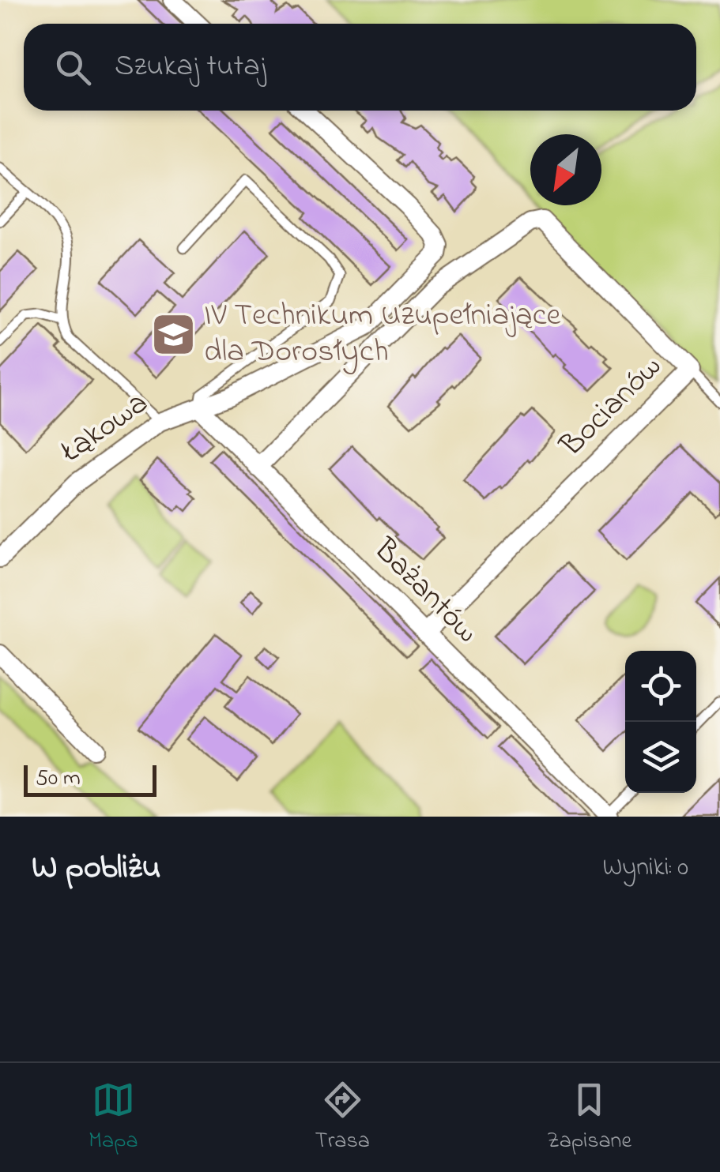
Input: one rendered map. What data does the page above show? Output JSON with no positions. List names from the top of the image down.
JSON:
{
  "streets": {
    "street": ["Bocianów", "Łąkowa", "Bażantów"]
  },
  "crossings": [
    ["Bocianów", "Bażantów"],
    ["Łąkowa", "Bażantów"]
  ],
  "places": {
    "school or university": ["IV Technikum Uzupełniające dla Dorosłych"]
  },
  "scale_bar": "50 m",
  "north": "bottom left",
  "page": {
    "search": "Szukaj tutaj",
    "scale": "50 m",
    "heading": ["W pobliżu", "Wyniki: 0"],
    "nav": ["Mapa", "Trasa", "Zapisane"]
  }
}
